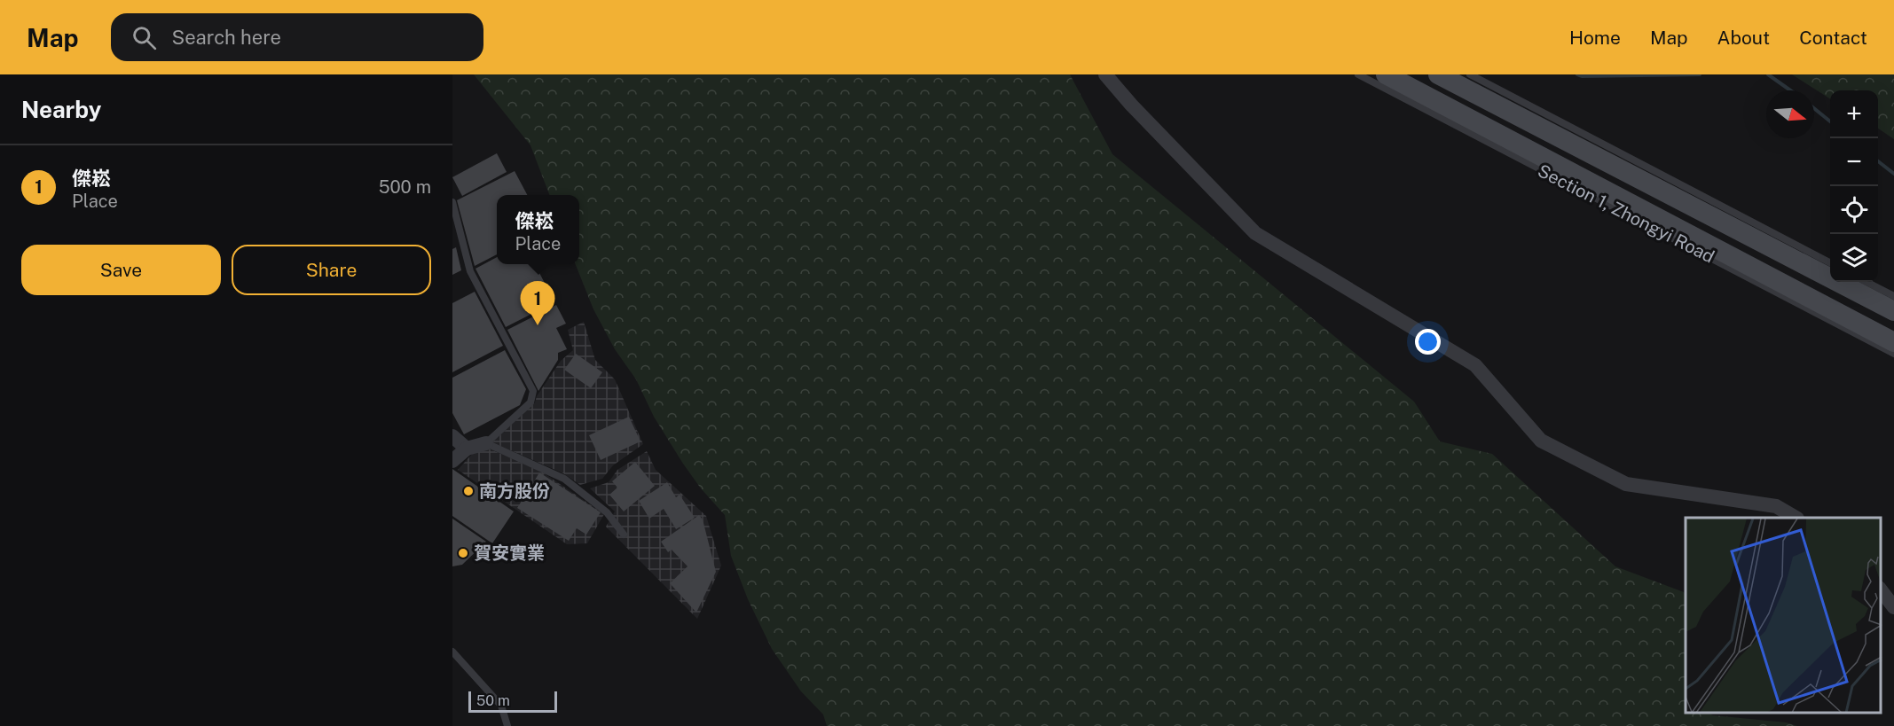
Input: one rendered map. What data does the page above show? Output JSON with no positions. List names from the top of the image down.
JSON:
{
  "streets": {
    "main road": ["Section 1, Zhongyi Road"]
  },
  "places": ["南方股份", "賀安實業"],
  "scale_bar": "50 m",
  "north": "right",
  "page": {
    "header": "Map",
    "search": "Search here",
    "nav": [
      "Home",
      "Map",
      "About",
      "Contact"
    ],
    "heading": "Nearby",
    "map_buttons": ["+", "−"],
    "list": [
      {
        "mark": "1",
        "name": "傑崧",
        "note": "Place",
        "value": "500 m"
      }
    ],
    "popup": ["傑崧", "Place"],
    "buttons": ["Save", "Share"],
    "pins": "1",
    "scale": "50 m"
  }
}
